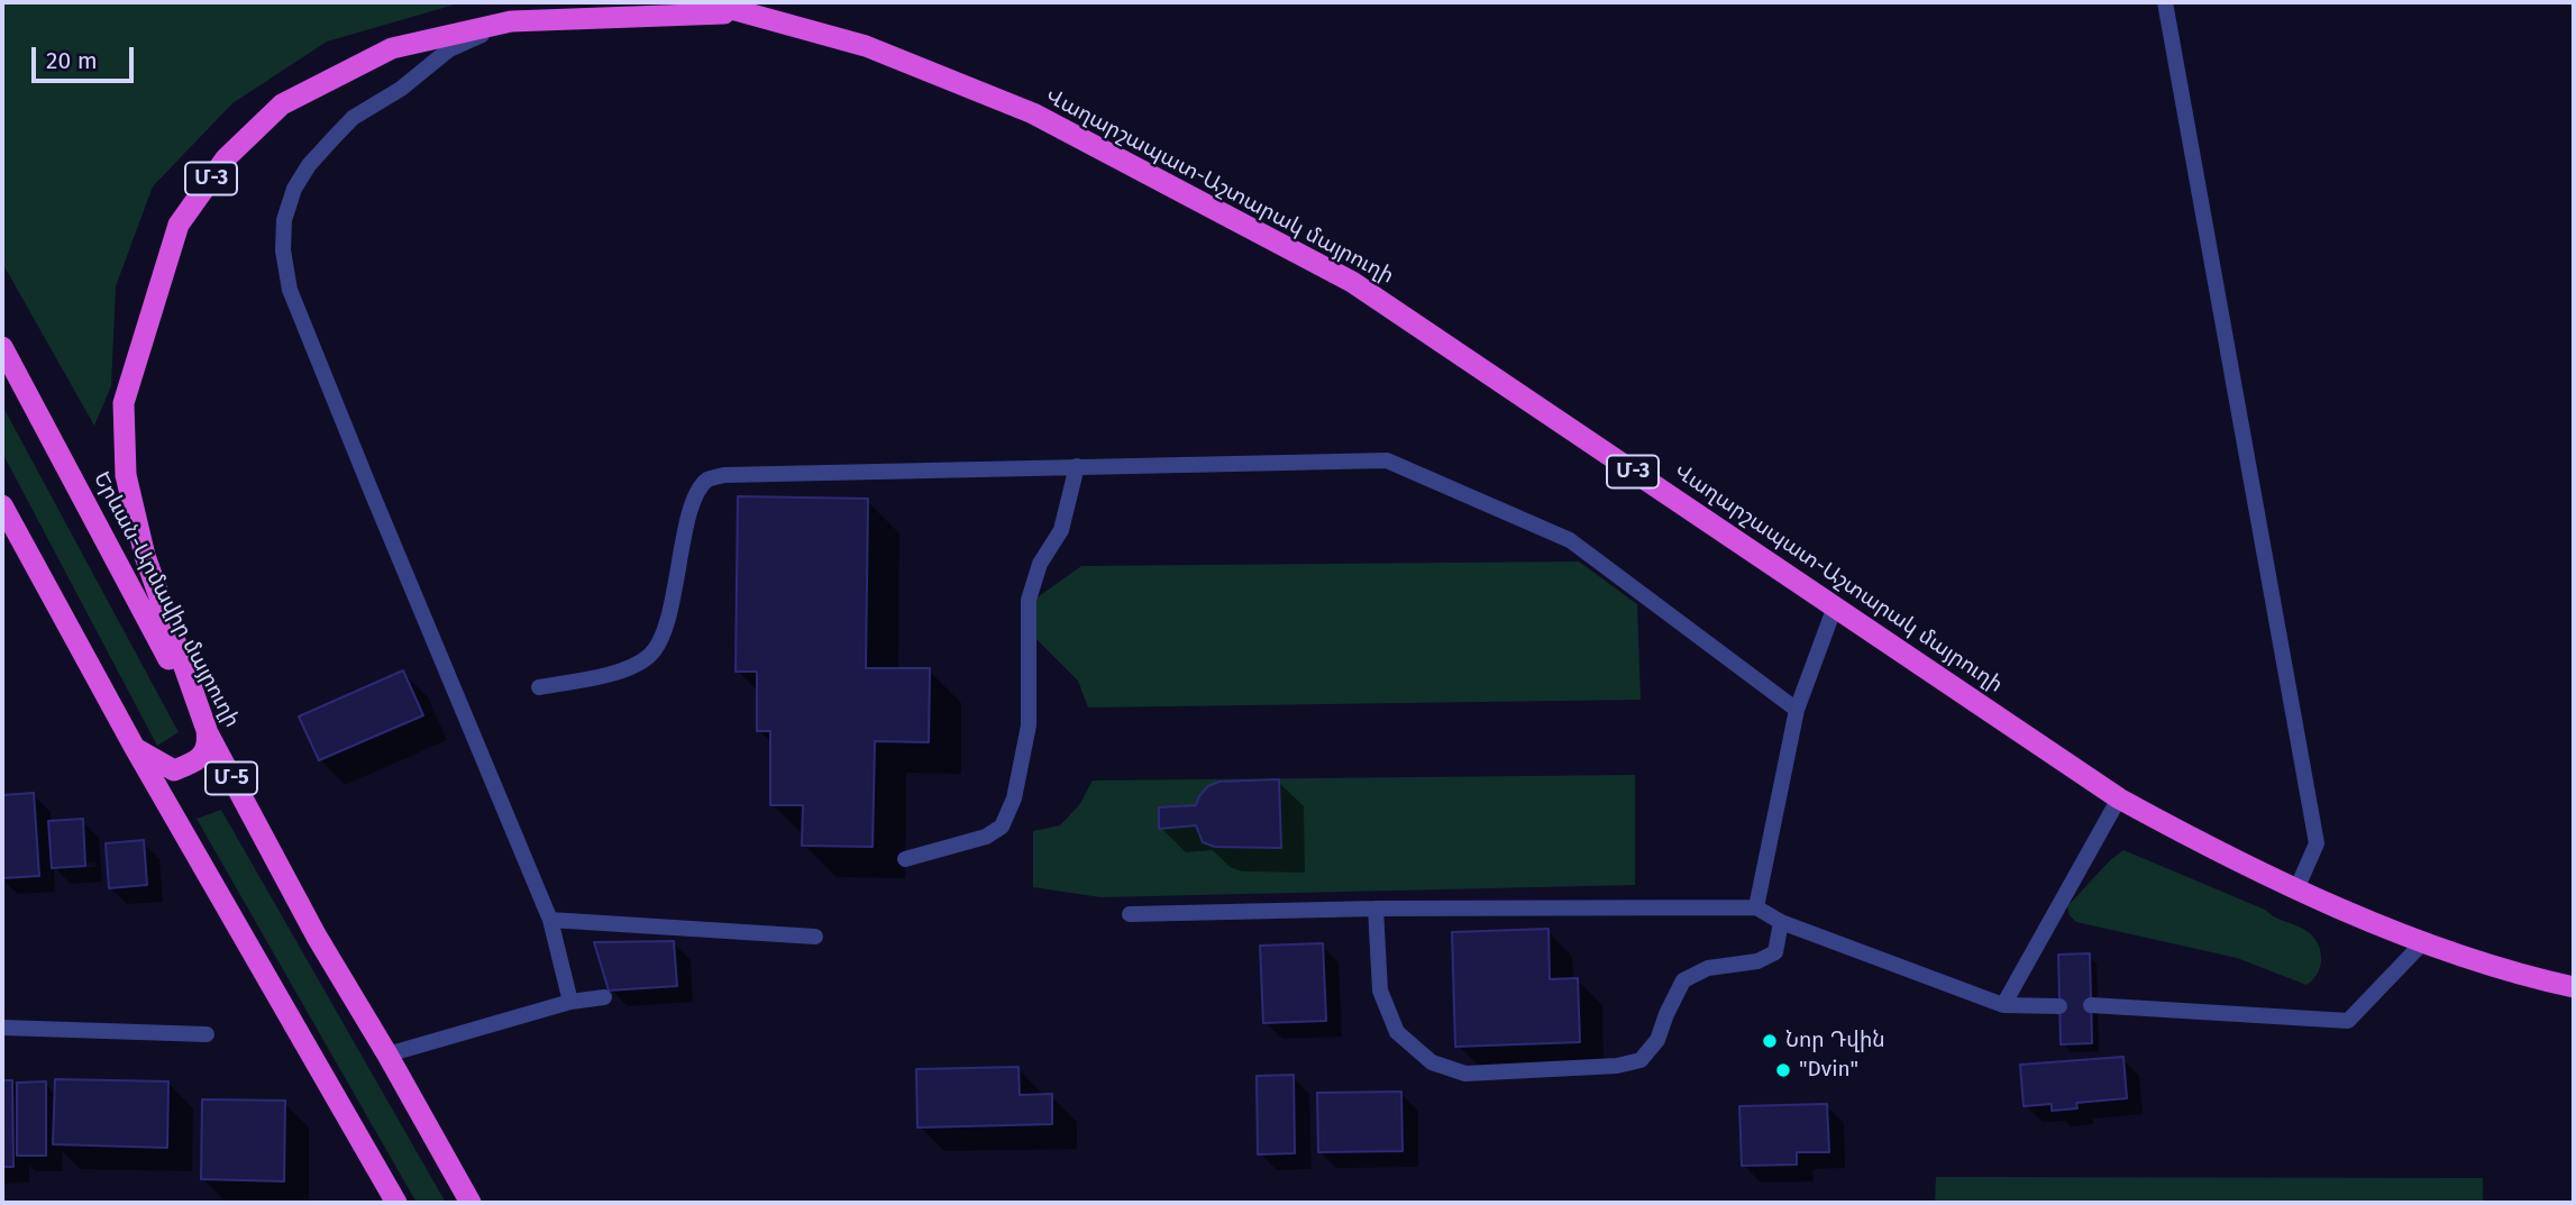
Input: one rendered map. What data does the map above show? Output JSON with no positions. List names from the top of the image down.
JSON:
{
  "streets": {
    "highway": [
      "Մ-3",
      "Վաղարշապատ-Աշտարակ մայրուղի",
      "Երևան-Արմավիր մայրուղի",
      "Մ-5"
    ]
  },
  "crossings": [
    ["Մ-3", "Վաղարշապատ-Աշտարակ մայրուղի"],
    ["Մ-3", "Երևան-Արմավիր մայրուղի"]
  ],
  "places": ["Նոր Դվին", "\"Dvin\""],
  "scale_bar": "20 m"
}
